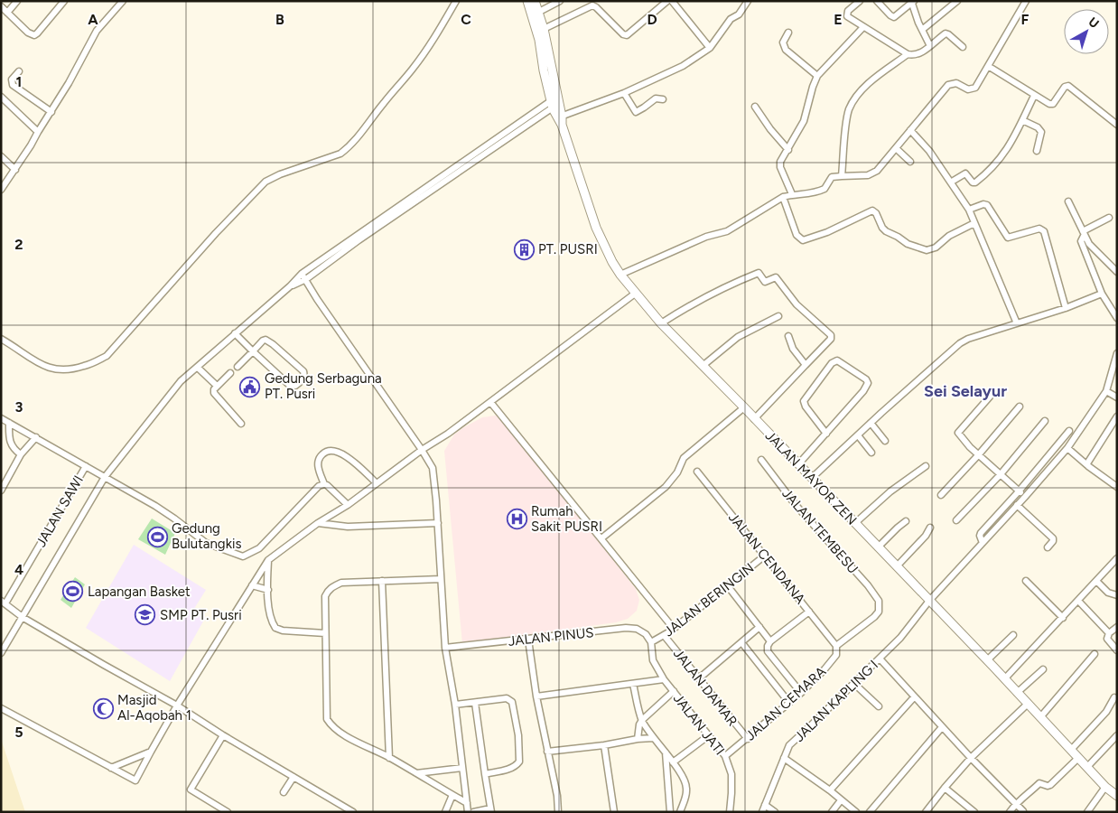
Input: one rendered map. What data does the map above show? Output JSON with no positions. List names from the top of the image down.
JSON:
{
  "streets": {
    "street": [
      "JALAN MAYOR ZEN",
      "JALAN SAWI",
      "JALAN TEMBESU",
      "JALAN CENDANA",
      "JALAN BERINGIN",
      "JALAN PINUS",
      "JALAN DAMAR",
      "JALAN KAPLING I",
      "JALAN CEMARA",
      "JALAN JATI"
    ]
  },
  "crossings": [
    ["JALAN MAYOR ZEN", "JALAN KAPLING I"],
    ["JALAN TEMBESU", "JALAN CENDANA"],
    ["JALAN TEMBESU", "JALAN CEMARA"],
    ["JALAN CENDANA", "JALAN BERINGIN"],
    ["JALAN CENDANA", "JALAN CEMARA"],
    ["JALAN BERINGIN", "JALAN PINUS"],
    ["JALAN BERINGIN", "JALAN DAMAR"],
    ["JALAN BERINGIN", "JALAN JATI"],
    ["JALAN PINUS", "JALAN JATI"],
    ["JALAN DAMAR", "JALAN CEMARA"],
    ["JALAN CEMARA", "JALAN JATI"]
  ],
  "districts": ["Sei Selayur"],
  "places": {
    "building": ["PT. PUSRI"],
    "public building": ["Gedung Serbaguna PT. Pusri"],
    "hospital": ["Rumah Sakit PUSRI"],
    "sports": ["Gedung Bulutangkis", "Lapangan Basket"],
    "school or university": ["SMP PT. Pusri"],
    "mosque": ["Masjid Al-Aqobah 1"]
  },
  "north": "top right",
  "grid": {
    "columns": [
      "A",
      "B",
      "C",
      "D",
      "E",
      "F"
    ],
    "rows": [
      "1",
      "2",
      "3",
      "4",
      "5"
    ]
  }
}
